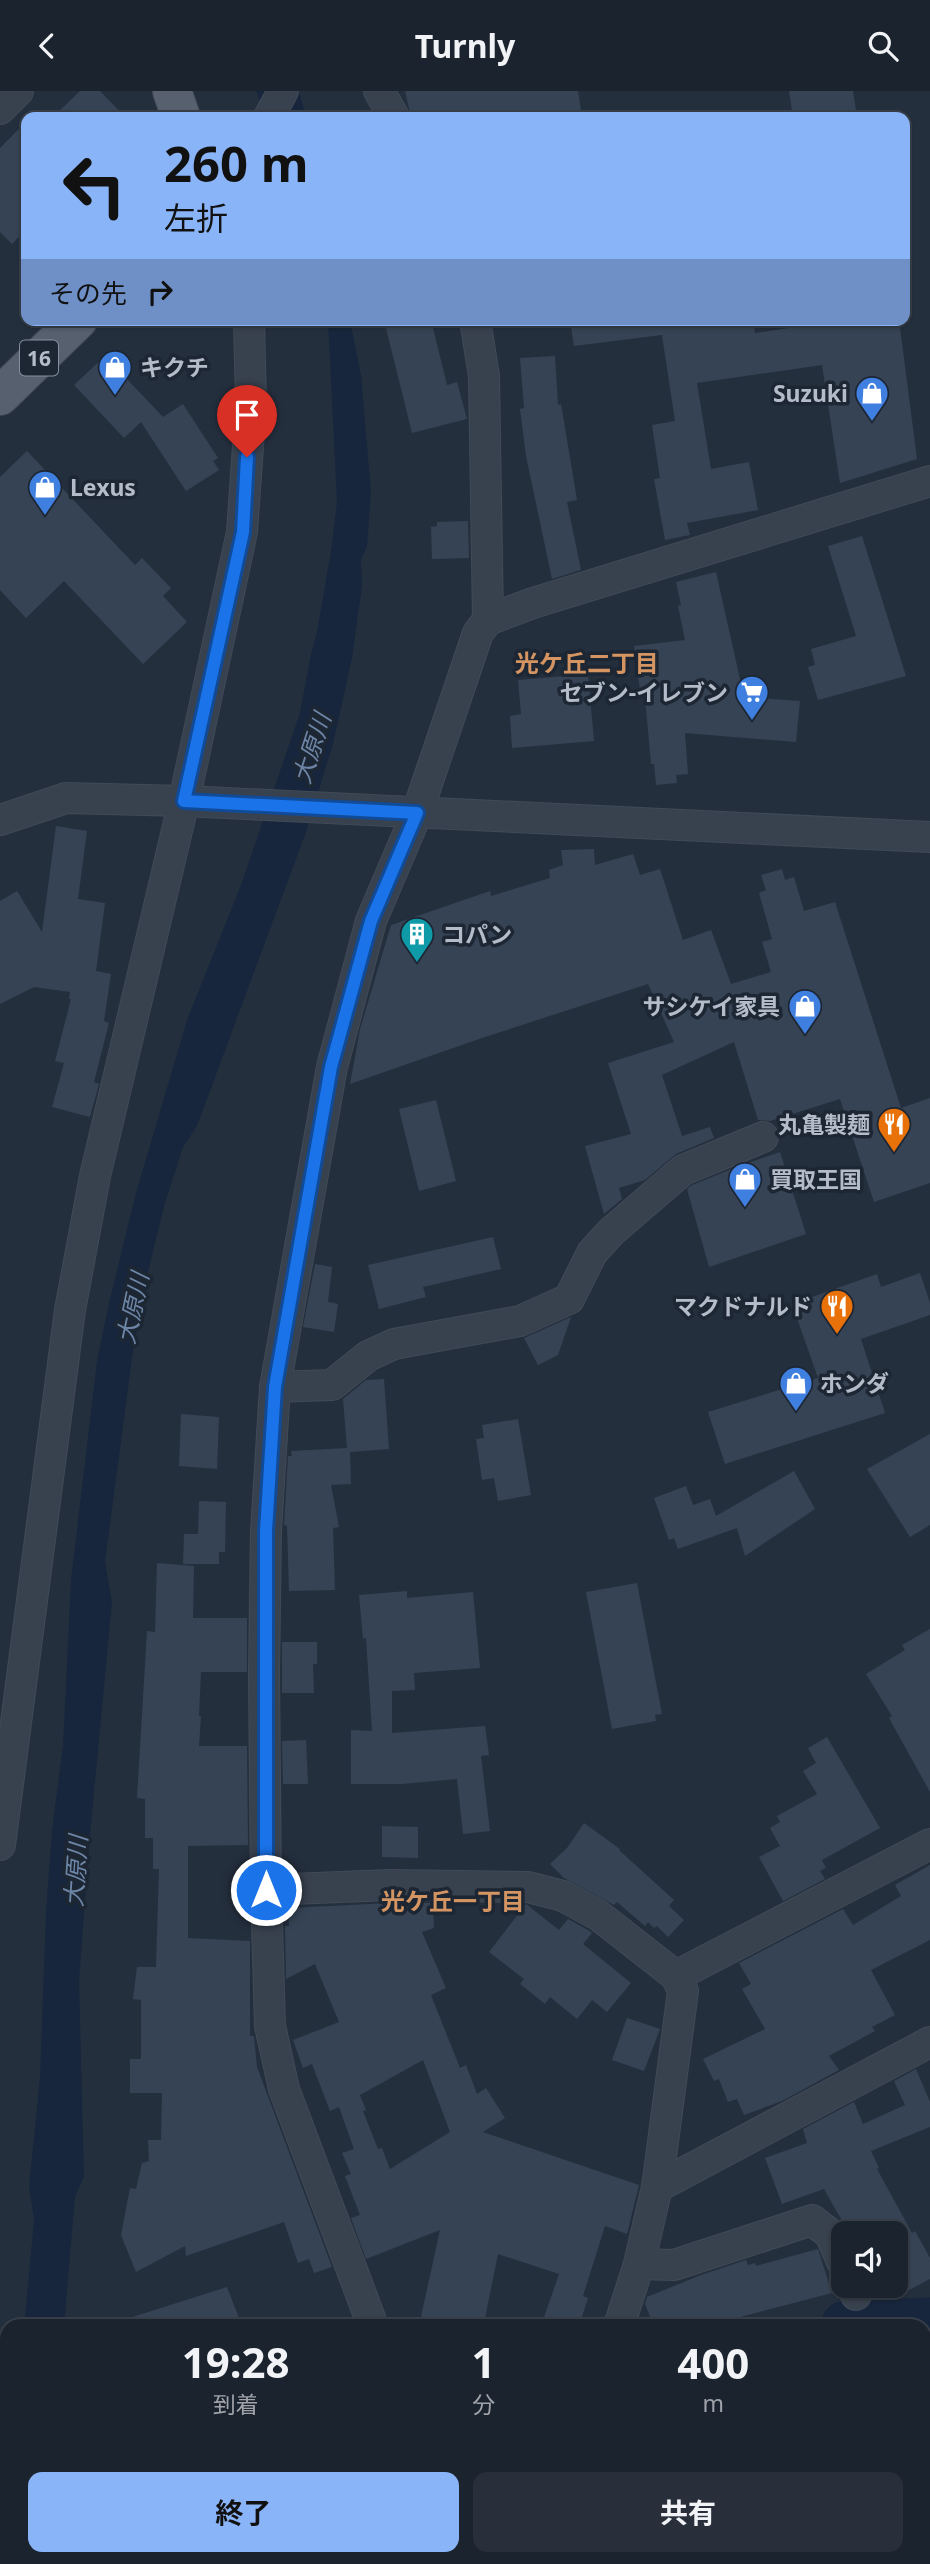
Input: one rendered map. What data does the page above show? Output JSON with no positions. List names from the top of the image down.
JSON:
{
  "streets": {
    "main road": ["16"]
  },
  "districts": ["光ケ丘二丁目", "光ケ丘一丁目"],
  "water": ["大原川"],
  "places": {
    "shop": [
      "キクチ",
      "Suzuki",
      "Lexus",
      "サシケイ家具",
      "買取王国",
      "ホンダ"
    ],
    "supermarket": ["セブン-イレブン"],
    "building": ["コパン"],
    "restaurant": ["丸亀製麺", "マクドナルド"]
  },
  "page": {
    "header": "Turnly",
    "turn": ["260 m", "左折"],
    "then": "その先",
    "eta": [
      "19:28",
      "到着",
      "1",
      "分",
      "400",
      "m"
    ],
    "buttons": ["終了", "共有"]
  }
}
